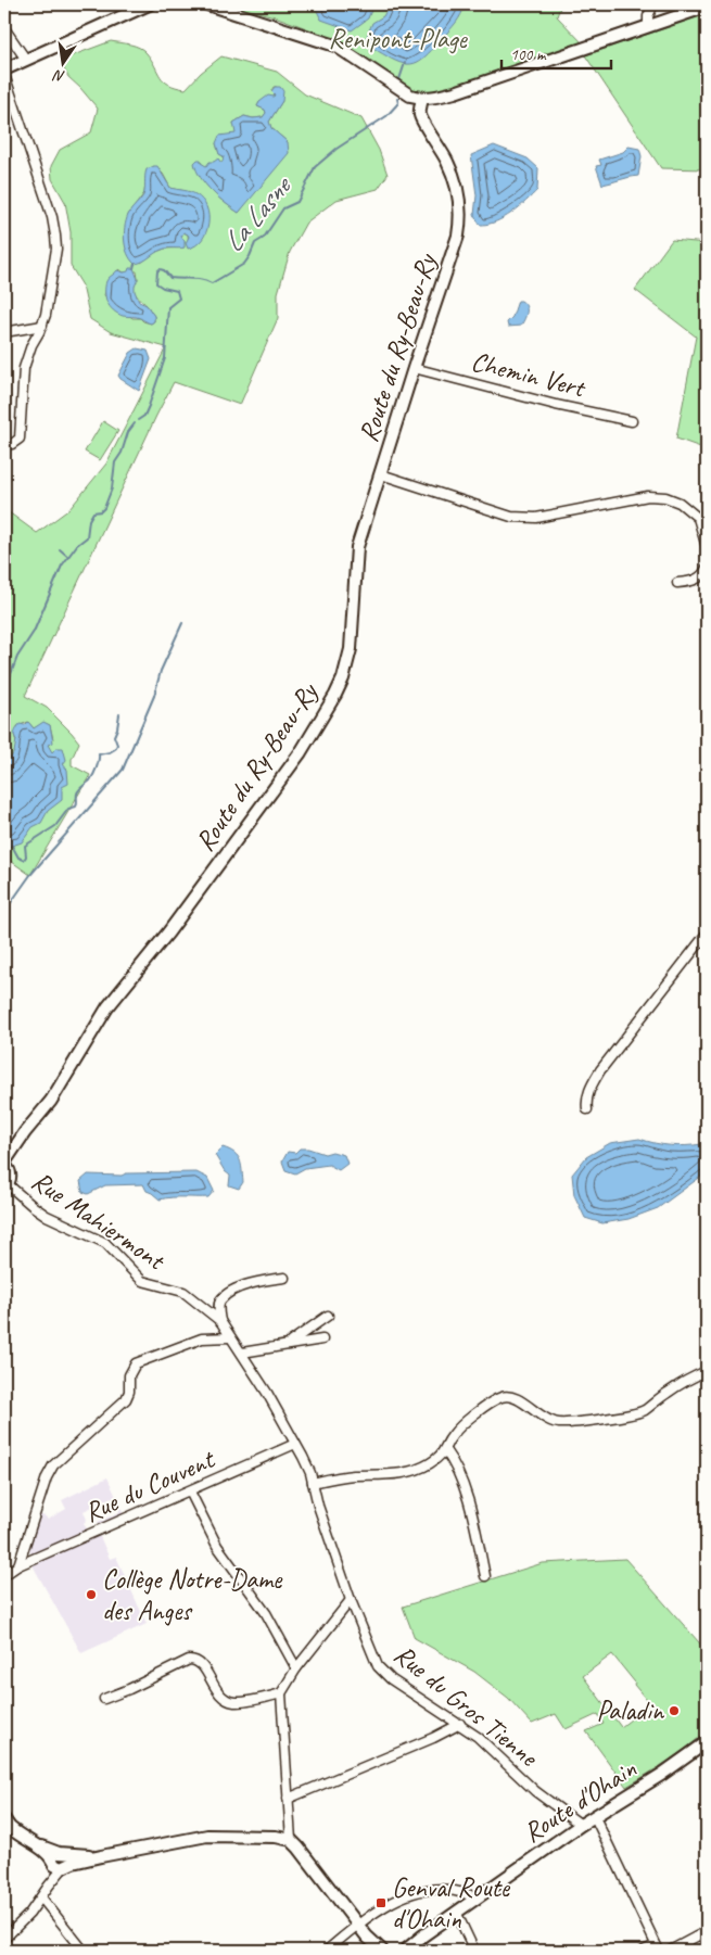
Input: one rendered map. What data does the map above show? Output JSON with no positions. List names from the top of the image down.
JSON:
{
  "streets": {
    "street": [
      "Route du Ry-Beau-Ry",
      "Chemin Vert",
      "Rue Mahiermont",
      "Rue du Couvent",
      "Rue du Gros Tienne",
      "Route d'Ohain"
    ]
  },
  "crossings": [
    ["Route du Ry-Beau-Ry", "Chemin Vert"],
    ["Rue Mahiermont", "Rue du Couvent"],
    ["Rue Mahiermont", "Rue du Gros Tienne"],
    ["Rue du Gros Tienne", "Route d'Ohain"]
  ],
  "water": ["La Lasne"],
  "parks": ["Renipont-Plage"],
  "places": {
    "other": ["Collège Notre-Dame des Anges", "Paladin"],
    "transit": ["Genval Route d'Ohain"]
  },
  "scale_bar": "100 m",
  "north": "bottom"
}
